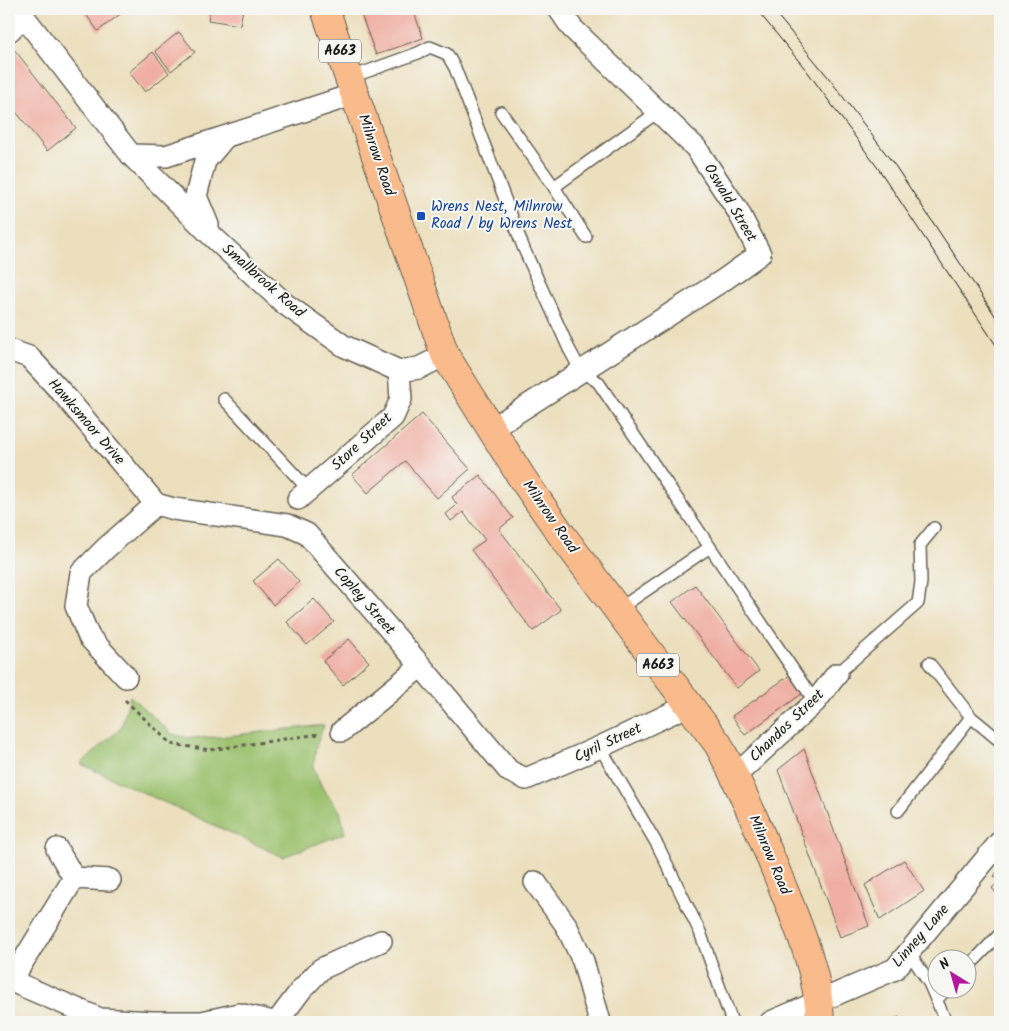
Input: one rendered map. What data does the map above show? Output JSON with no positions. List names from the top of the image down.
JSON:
{
  "streets": {
    "main road": ["A663", "Milnrow Road"],
    "street": [
      "Oswald Street",
      "Smallbrook Road",
      "Hawksmoor Drive",
      "Store Street",
      "Copley Street",
      "Chandos Street",
      "Cyril Street",
      "Linney Lane"
    ]
  },
  "crossings": [
    ["Milnrow Road", "Oswald Street"],
    ["Milnrow Road", "Chandos Street"],
    ["Milnrow Road", "Cyril Street"],
    ["Milnrow Road", "Linney Lane"],
    ["Smallbrook Road", "Store Street"],
    ["Hawksmoor Drive", "Copley Street"],
    ["Copley Street", "Cyril Street"]
  ],
  "places": {
    "transit": ["Wrens Nest, Milnrow Road / by Wrens Nest"]
  },
  "north": "top left"
}
